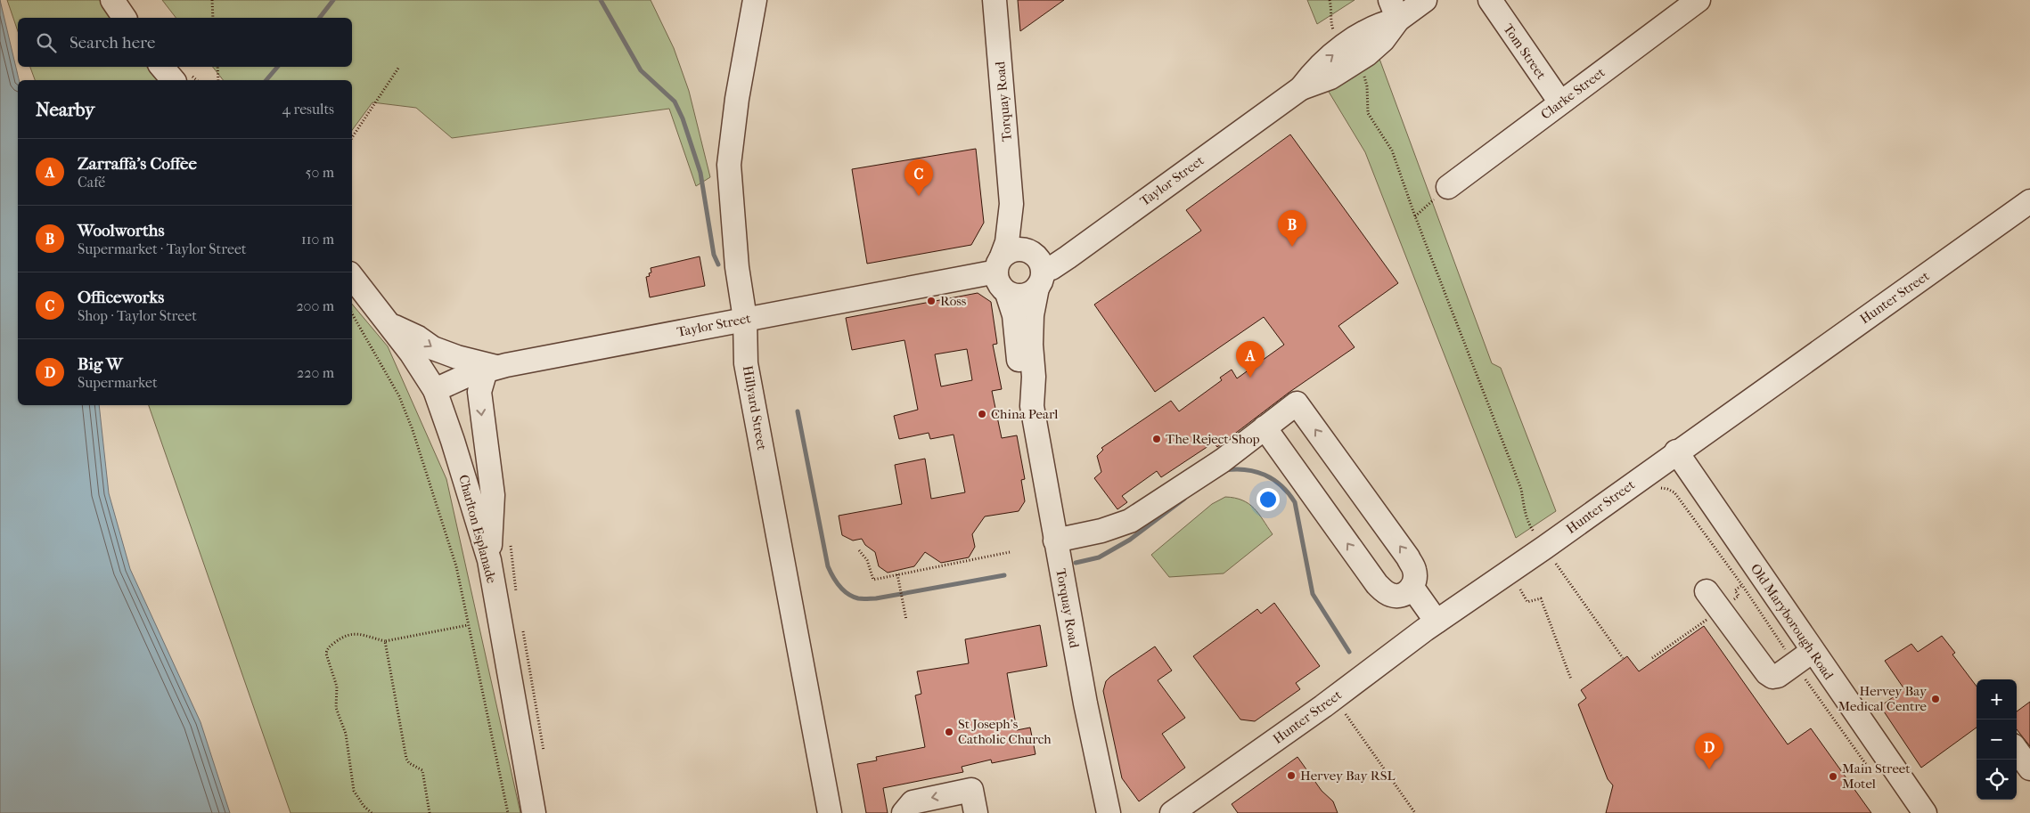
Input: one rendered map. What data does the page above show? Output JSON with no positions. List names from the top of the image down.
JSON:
{
  "streets": {
    "street": [
      "Tom Street",
      "Clarke Street",
      "Torquay Road",
      "Taylor Street",
      "Hunter Street",
      "Hillyard Street",
      "Charlton Esplanade",
      "Old Maryborough Road"
    ]
  },
  "crossings": [
    ["Tom Street", "Clarke Street"],
    ["Torquay Road", "Taylor Street"],
    ["Taylor Street", "Hillyard Street"],
    ["Taylor Street", "Charlton Esplanade"],
    ["Hunter Street", "Old Maryborough Road"]
  ],
  "places": [
    "Ross",
    "China Pearl",
    "The Reject Shop",
    "Hervey Bay Medical Centre",
    "St Joseph's Catholic Church",
    "Hervey Bay RSL",
    "Main Street Motel"
  ],
  "page": {
    "search": "Search here",
    "heading": ["Nearby", "4 results"],
    "list": [
      {
        "mark": "A",
        "name": "Zarraffa's Coffee",
        "note": "Café",
        "value": "50 m"
      },
      {
        "mark": "B",
        "name": "Woolworths",
        "note": "Supermarket · Taylor Street",
        "value": "110 m"
      },
      {
        "mark": "C",
        "name": "Officeworks",
        "note": "Shop · Taylor Street",
        "value": "200 m"
      },
      {
        "mark": "D",
        "name": "Big W",
        "note": "Supermarket",
        "value": "220 m"
      }
    ],
    "pins": [
      "C",
      "B",
      "A",
      "D"
    ],
    "map_buttons": ["+", "−"]
  }
}
